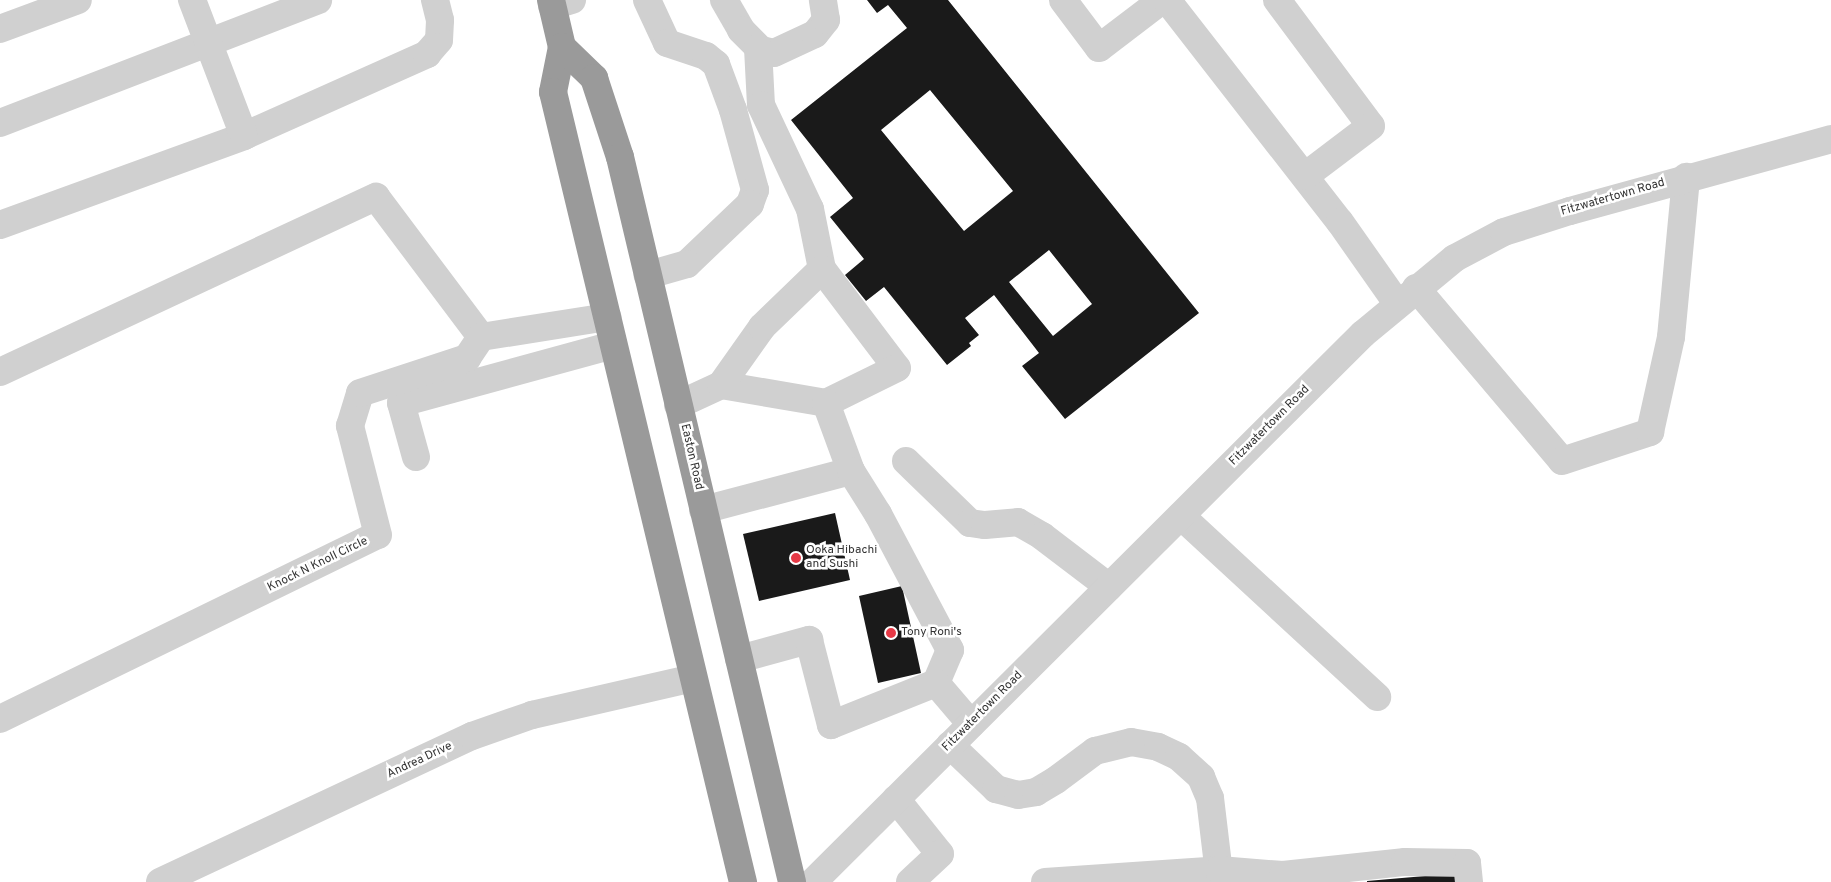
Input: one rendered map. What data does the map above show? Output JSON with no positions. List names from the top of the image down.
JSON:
{
  "streets": {
    "highway": ["Easton Road"],
    "street": ["Fitzwatertown Road", "Knock N Knoll Circle", "Andrea Drive"]
  },
  "places": ["Ooka Hibachi and Sushi", "Tony Roni's"]
}
